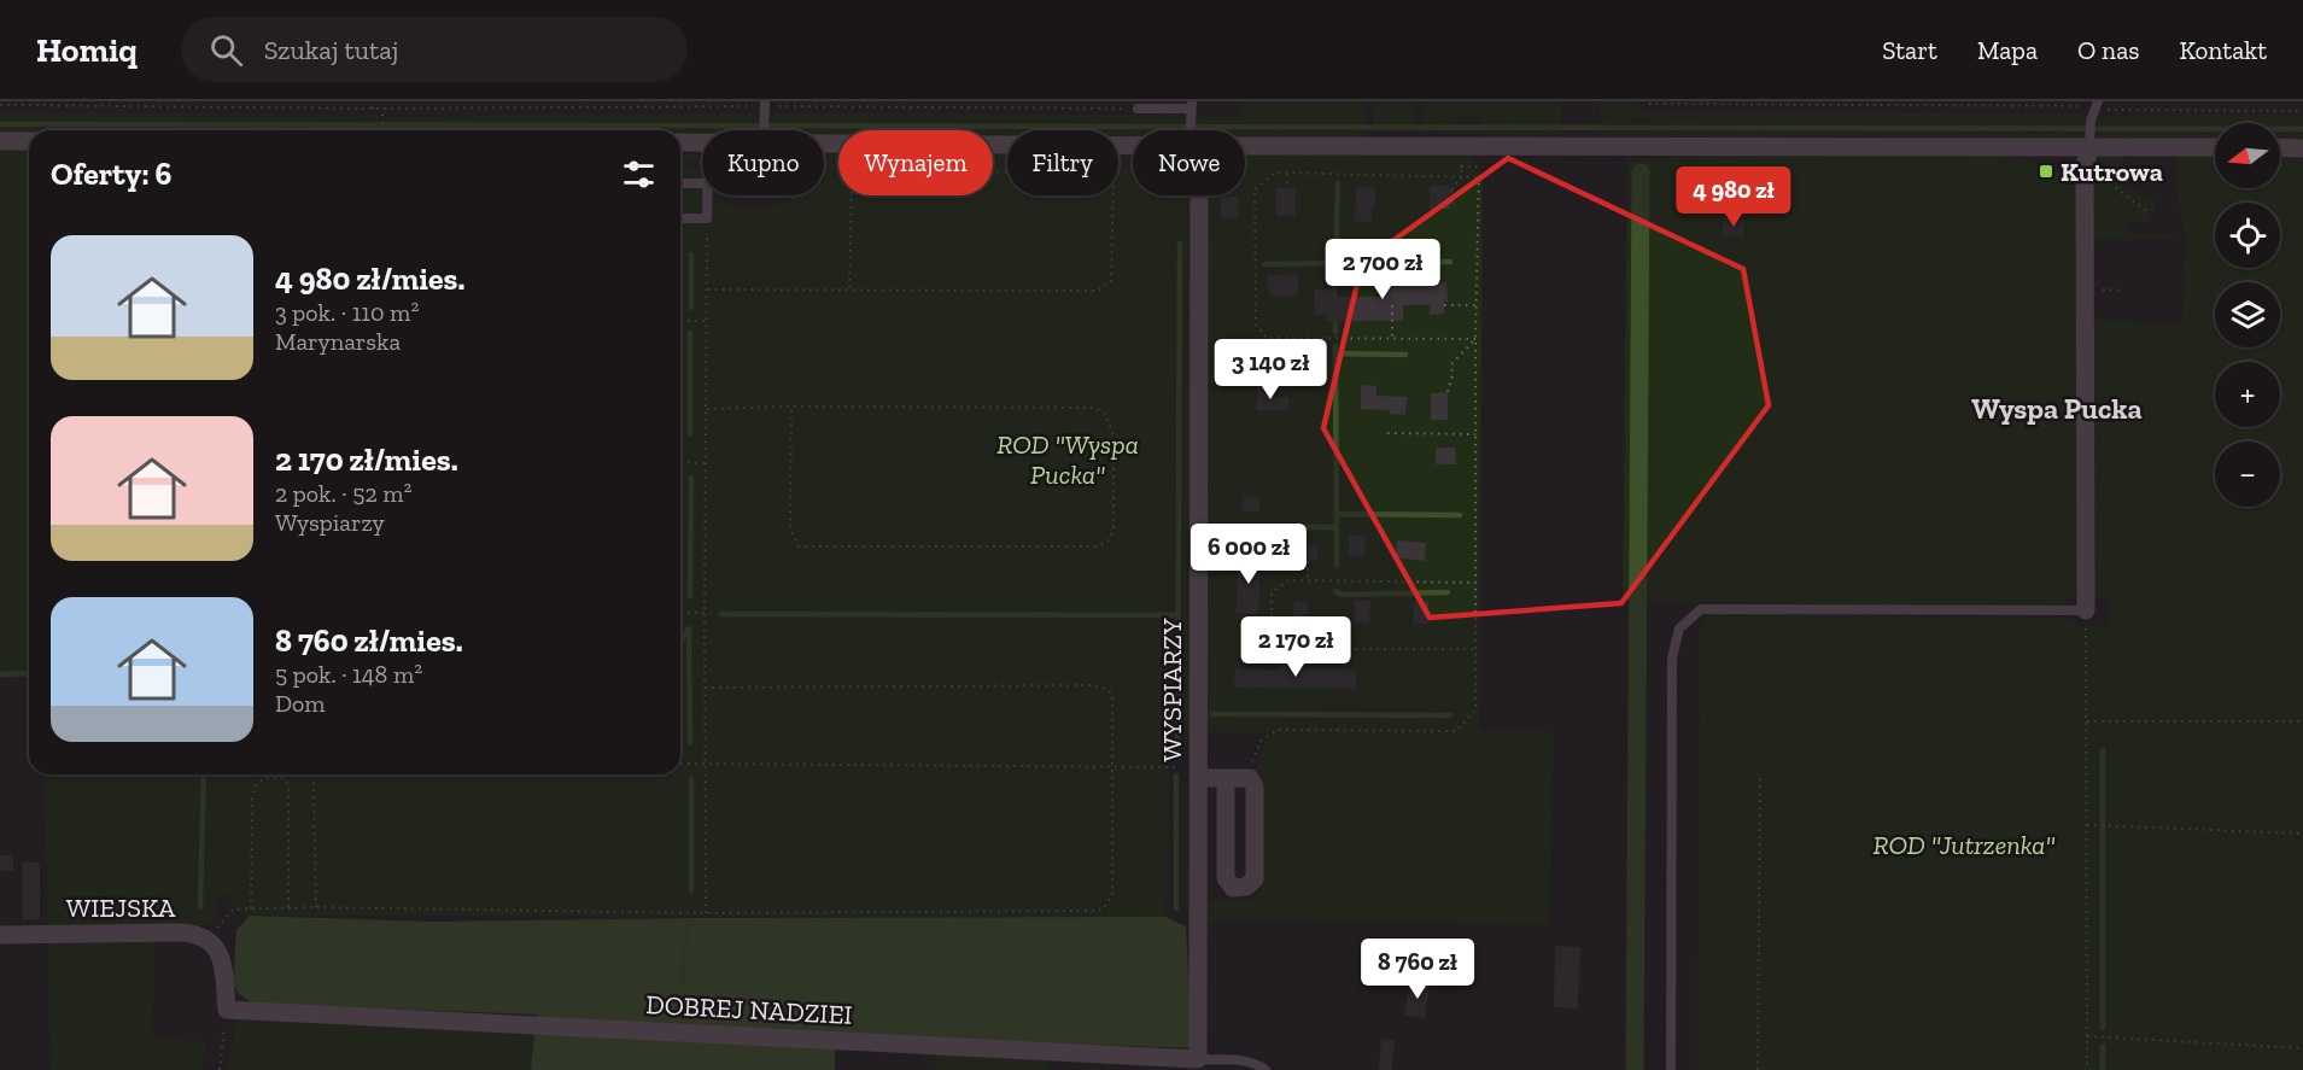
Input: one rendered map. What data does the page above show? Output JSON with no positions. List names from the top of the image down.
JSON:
{
  "streets": {
    "street": ["WYSPIARZY", "WIEJSKA", "DOBREJ NADZIEI"]
  },
  "crossings": [
    ["WYSPIARZY", "DOBREJ NADZIEI"],
    ["WIEJSKA", "DOBREJ NADZIEI"]
  ],
  "districts": ["Wyspa Pucka"],
  "parks": ["ROD \"Wyspa Pucka\"", "ROD \"Jutrzenka\""],
  "places": {
    "transit": ["Kutrowa"]
  },
  "north": "left",
  "page": {
    "header": "Homiq",
    "search": "Szukaj tutaj",
    "nav": [
      "Start",
      "Mapa",
      "O nas",
      "Kontakt"
    ],
    "map_buttons": ["+", "−"],
    "chip": [
      "Kupno",
      "Wynajem",
      "Filtry",
      "Nowe"
    ],
    "heading": "Oferty: 6",
    "price": [
      "4 980 zł",
      "2 700 zł",
      "3 140 zł",
      "6 000 zł",
      "2 170 zł",
      "8 760 zł"
    ],
    "list": [
      {
        "name": "4 980 zł/mies.",
        "note": "3 pok. · 110 m² · Marynarska"
      },
      {
        "name": "2 170 zł/mies.",
        "note": "2 pok. · 52 m² · Wyspiarzy"
      },
      {
        "name": "8 760 zł/mies.",
        "note": "5 pok. · 148 m² · Dom"
      }
    ]
  }
}
